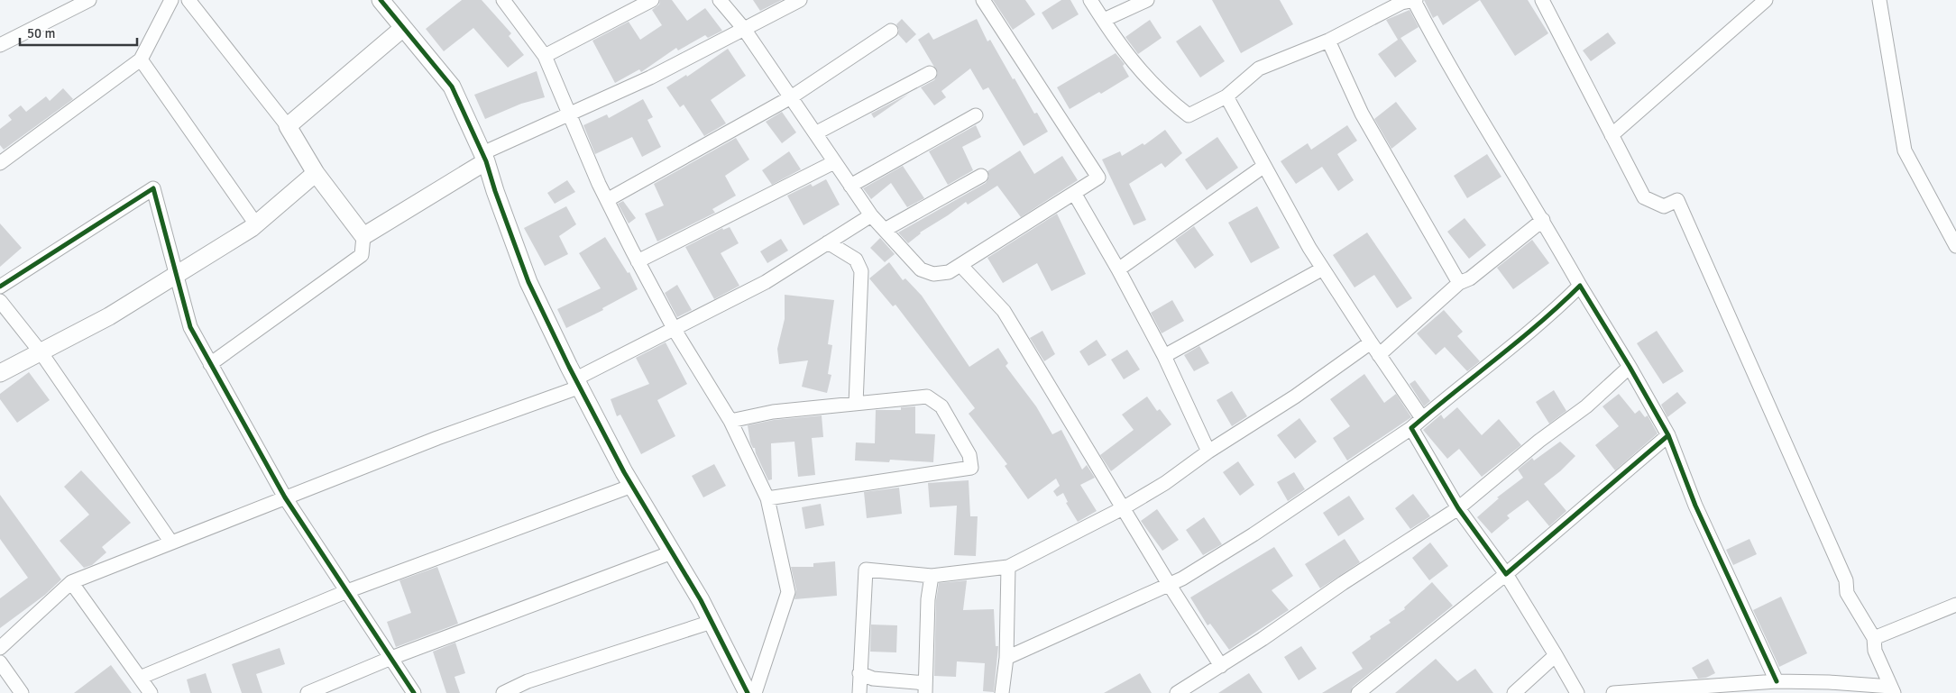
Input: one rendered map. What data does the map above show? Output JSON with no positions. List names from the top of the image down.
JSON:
{
  "scale_bar": "50 m"
}
